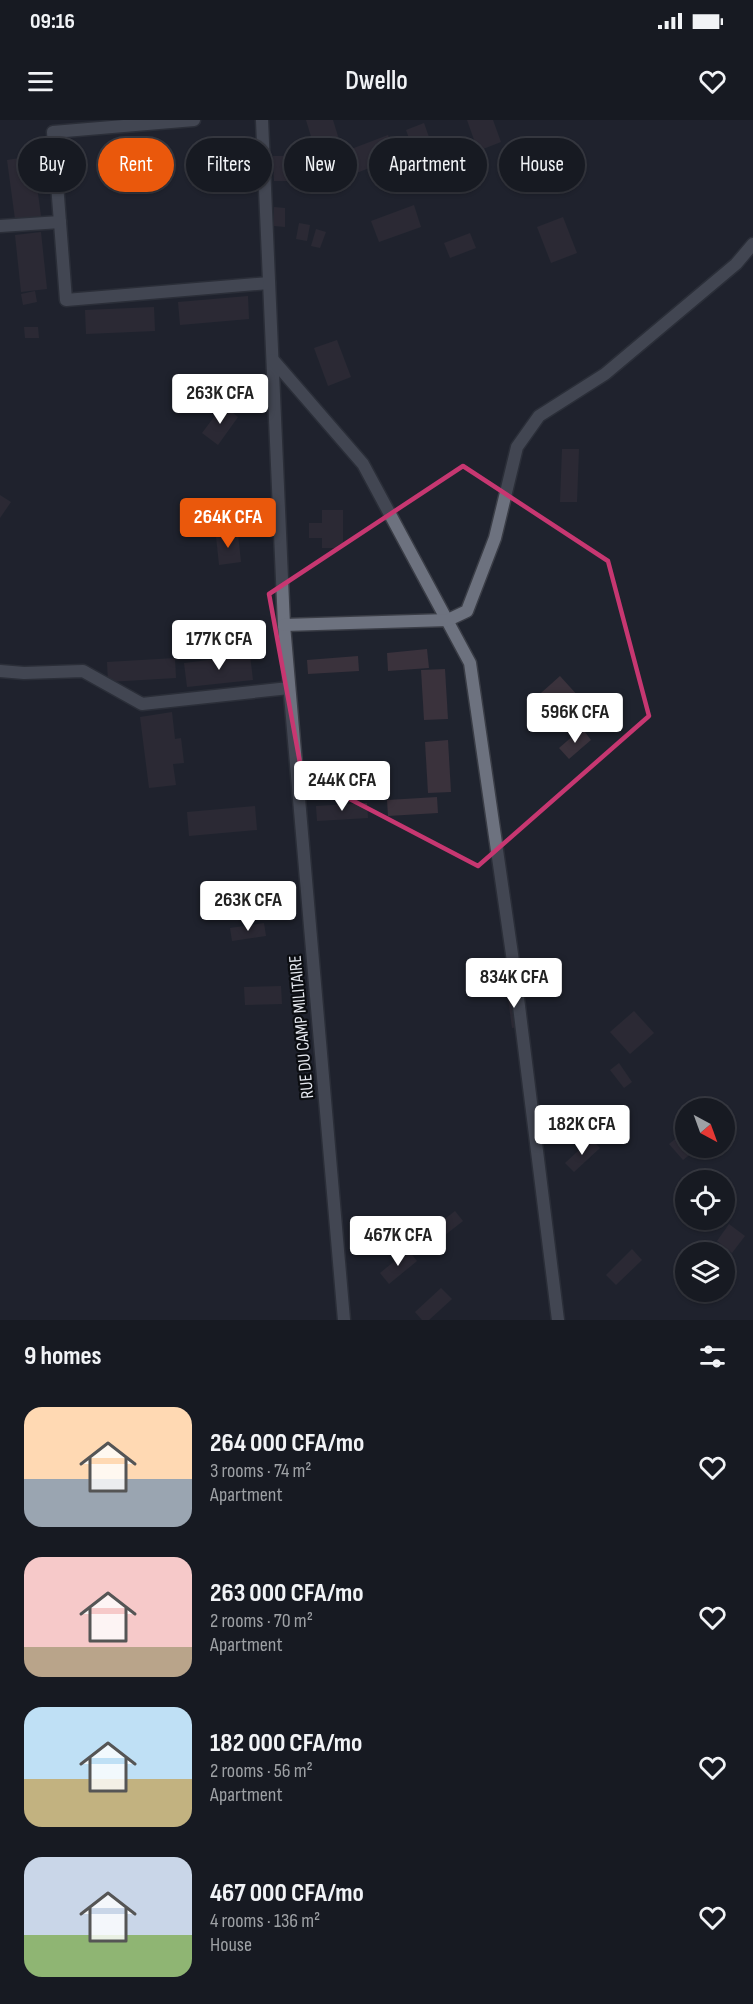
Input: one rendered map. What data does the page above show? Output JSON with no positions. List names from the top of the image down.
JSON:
{
  "streets": {
    "street": ["RUE DU CAMP MILITAIRE"]
  },
  "north": "bottom right",
  "page": {
    "status": "09:16",
    "header": "Dwello",
    "chip": [
      "Buy",
      "Rent",
      "Filters",
      "New",
      "Apartment",
      "House"
    ],
    "price": [
      "263K CFA",
      "264K CFA",
      "177K CFA",
      "596K CFA",
      "244K CFA",
      "263K CFA",
      "834K CFA",
      "182K CFA",
      "467K CFA"
    ],
    "heading": "9 homes",
    "list": [
      {
        "name": "264 000 CFA/mo",
        "note": "3 rooms · 74 m² · Apartment"
      },
      {
        "name": "263 000 CFA/mo",
        "note": "2 rooms · 70 m² · Apartment"
      },
      {
        "name": "182 000 CFA/mo",
        "note": "2 rooms · 56 m² · Apartment"
      },
      {
        "name": "467 000 CFA/mo",
        "note": "4 rooms · 136 m² · House"
      }
    ]
  }
}
